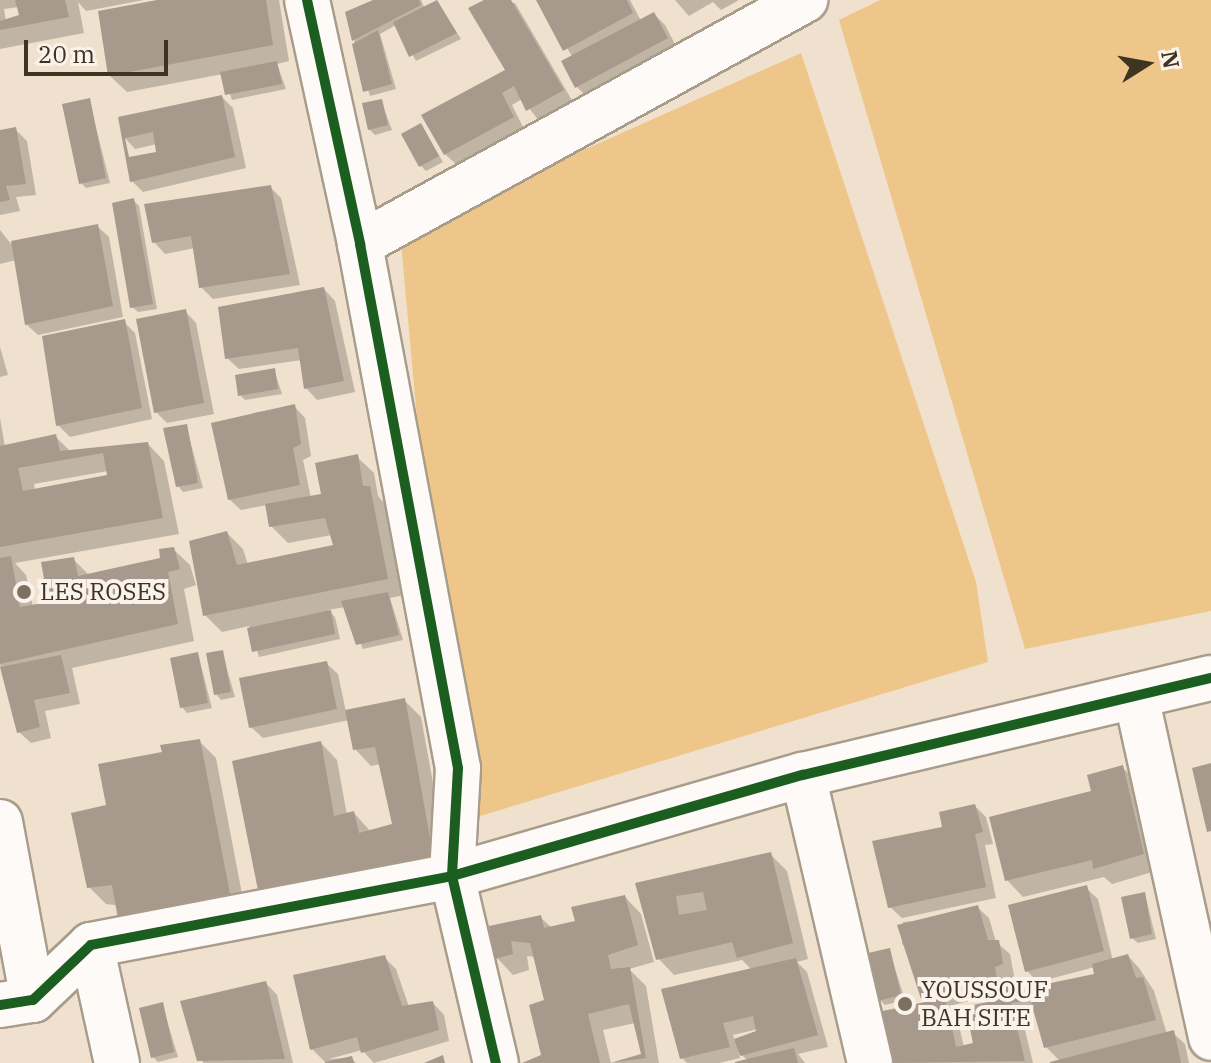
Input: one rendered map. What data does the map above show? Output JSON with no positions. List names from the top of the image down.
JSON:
{
  "places": ["LES ROSES", "YOUSSOUF BAH SITE"],
  "scale_bar": "20 m",
  "north": "right"
}
